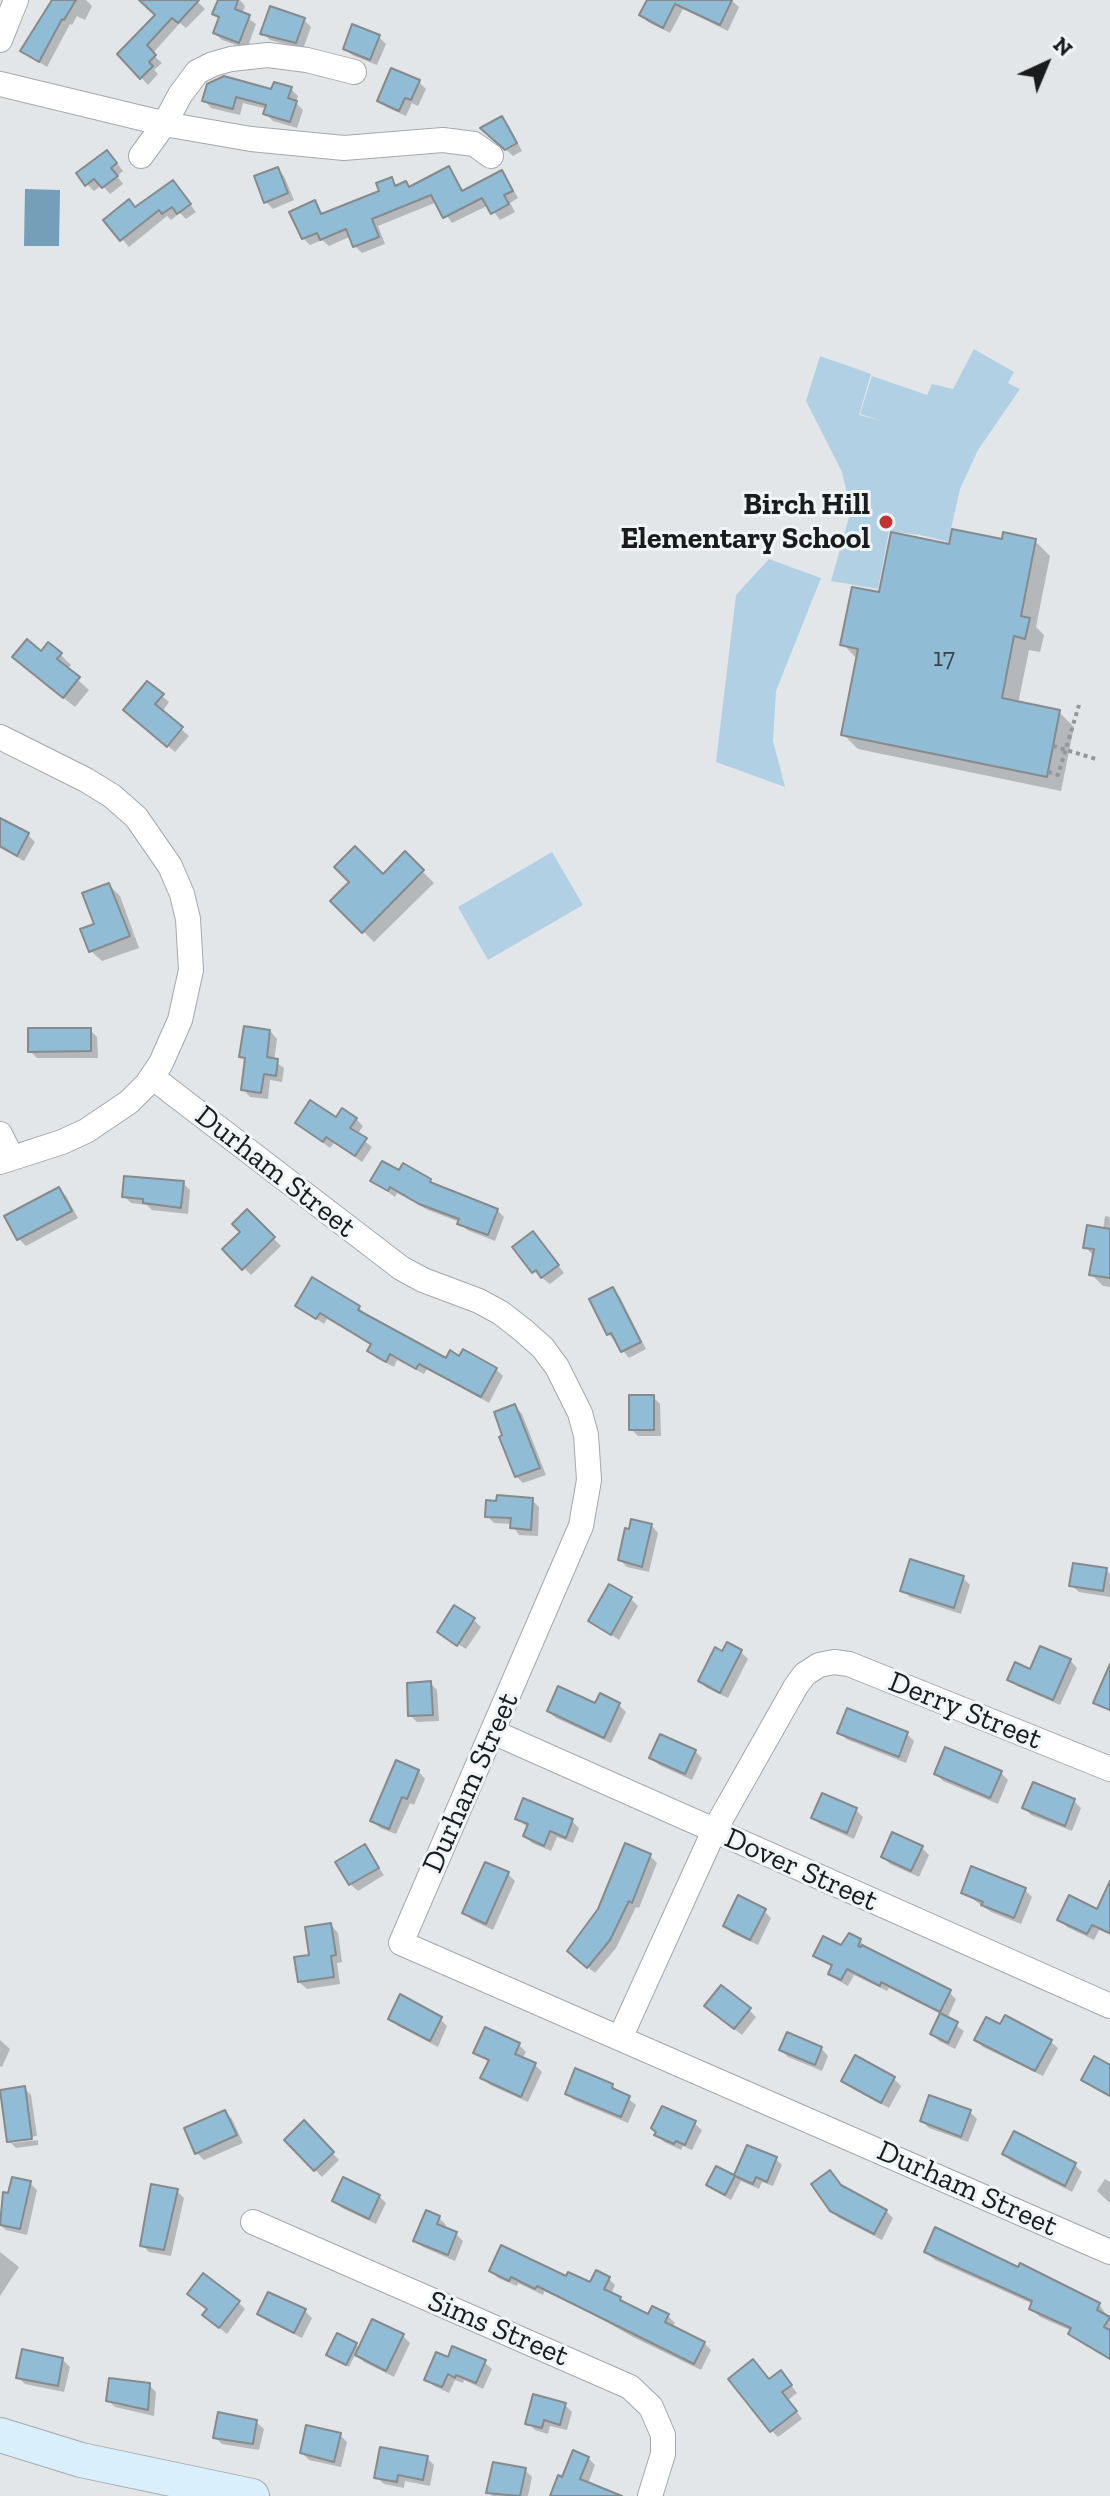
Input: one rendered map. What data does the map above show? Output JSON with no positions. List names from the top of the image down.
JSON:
{
  "streets": {
    "street": [
      "Durham Street",
      "Derry Street",
      "Dover Street",
      "Sims Street"
    ]
  },
  "crossings": [
    ["Durham Street", "Dover Street"],
    ["Derry Street", "Dover Street"]
  ],
  "places": ["Birch Hill Elementary School"],
  "house_numbers": ["17"],
  "north": "top right"
}
